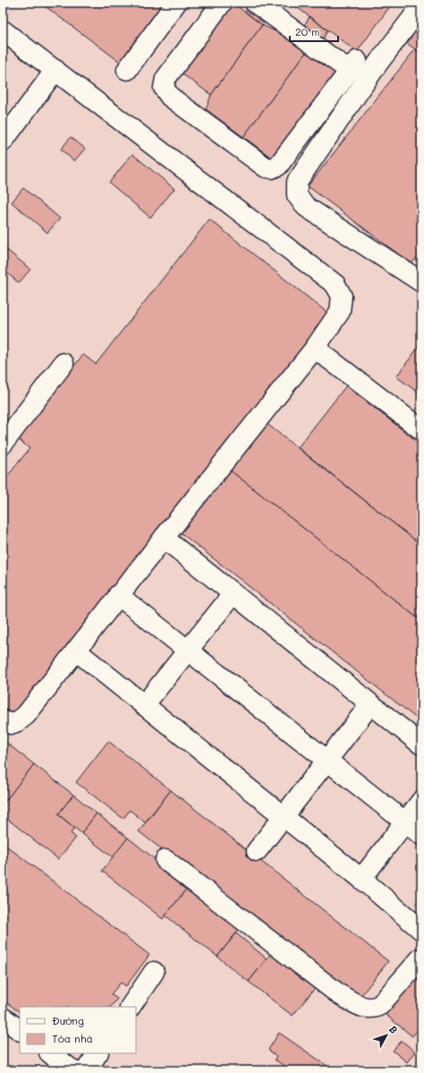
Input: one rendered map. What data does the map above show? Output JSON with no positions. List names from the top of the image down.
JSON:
{
  "legend": ["Đường", "Tòa nhà"],
  "scale_bar": "20 m",
  "north": "top right"
}
